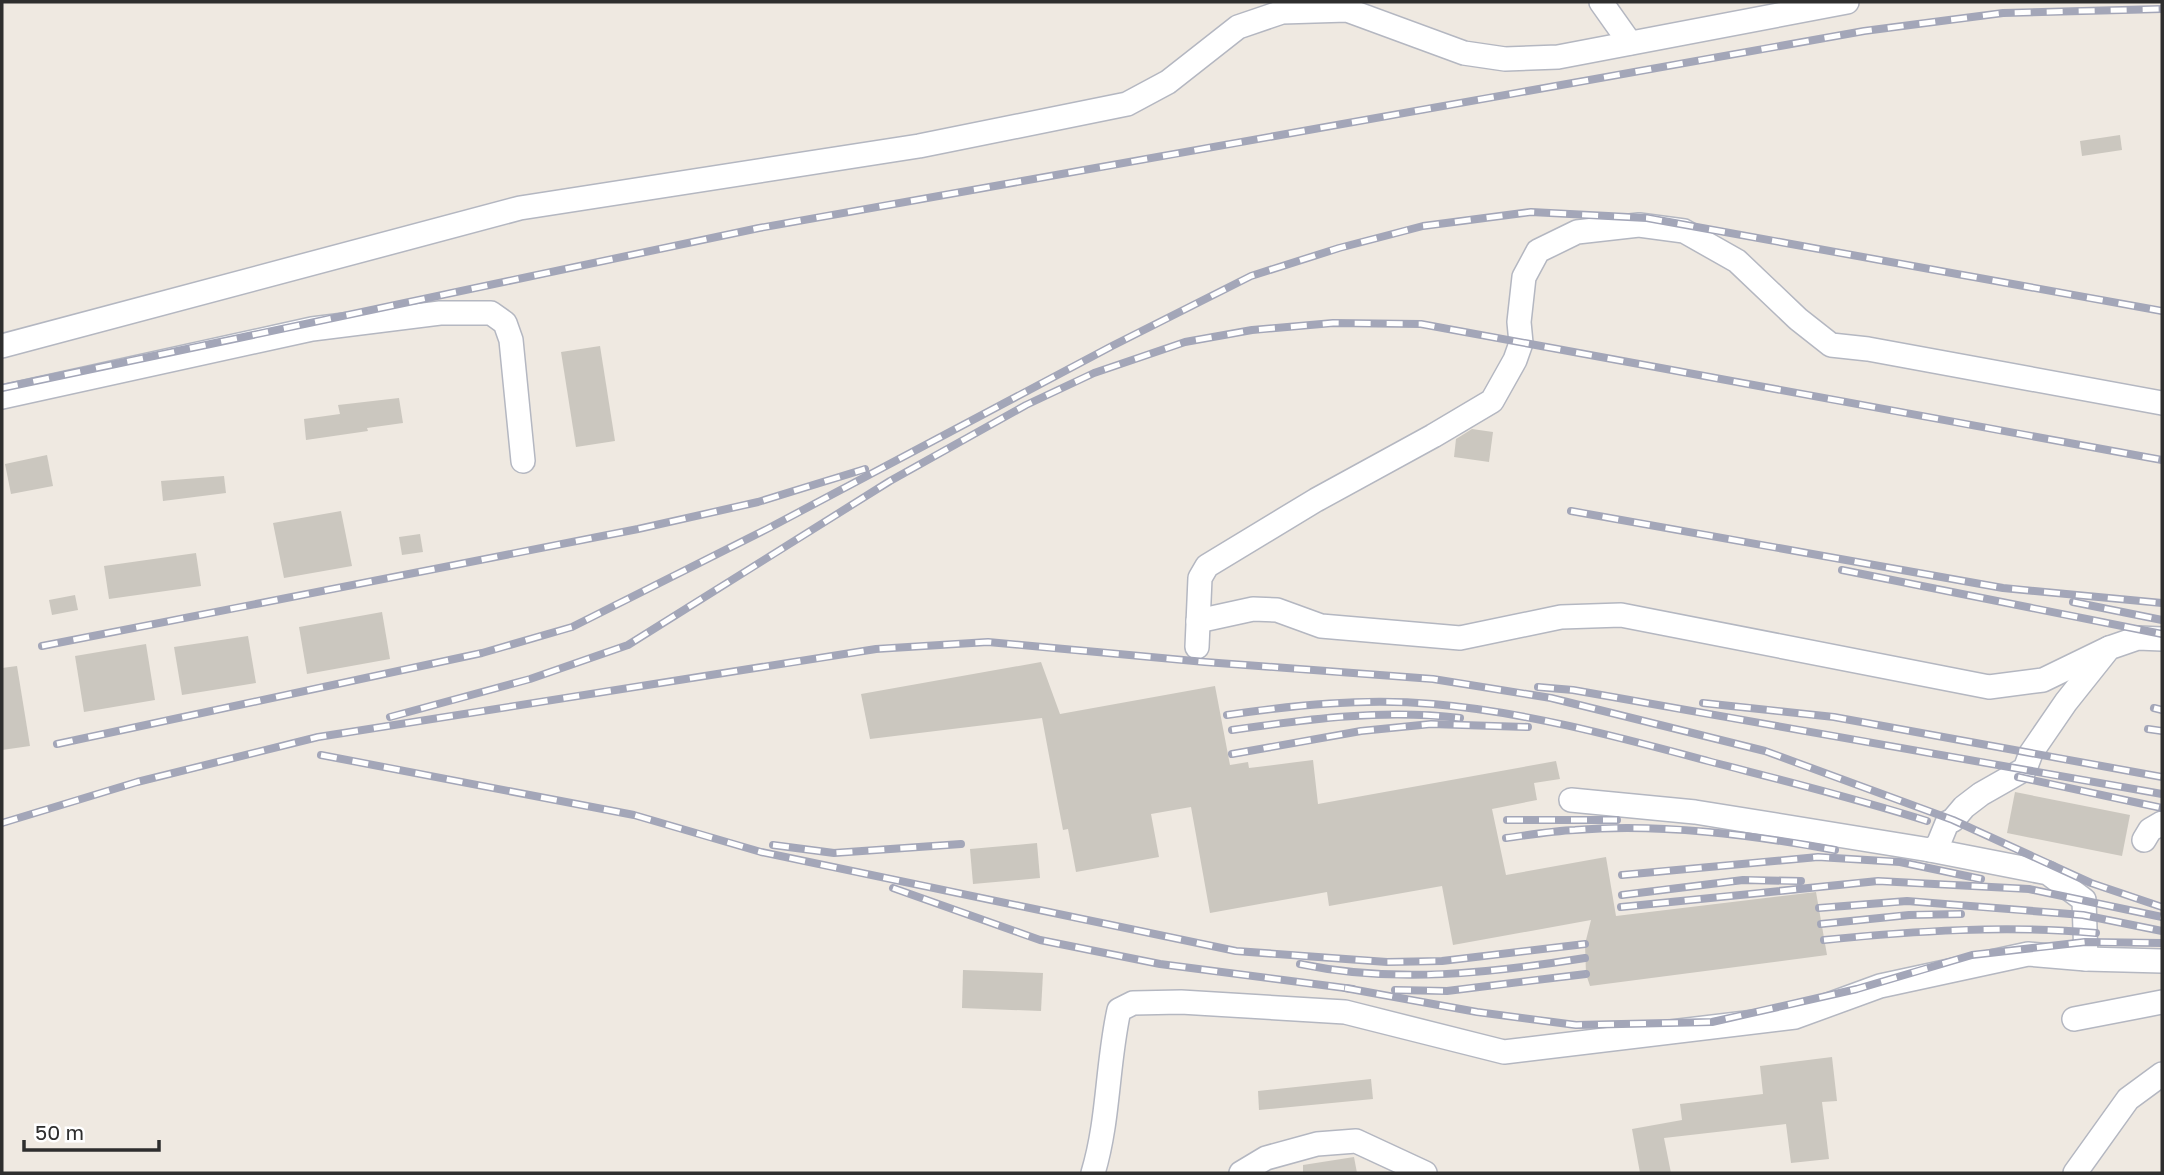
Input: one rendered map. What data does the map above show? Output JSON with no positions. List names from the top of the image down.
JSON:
{
  "scale_bar": "50 m"
}
